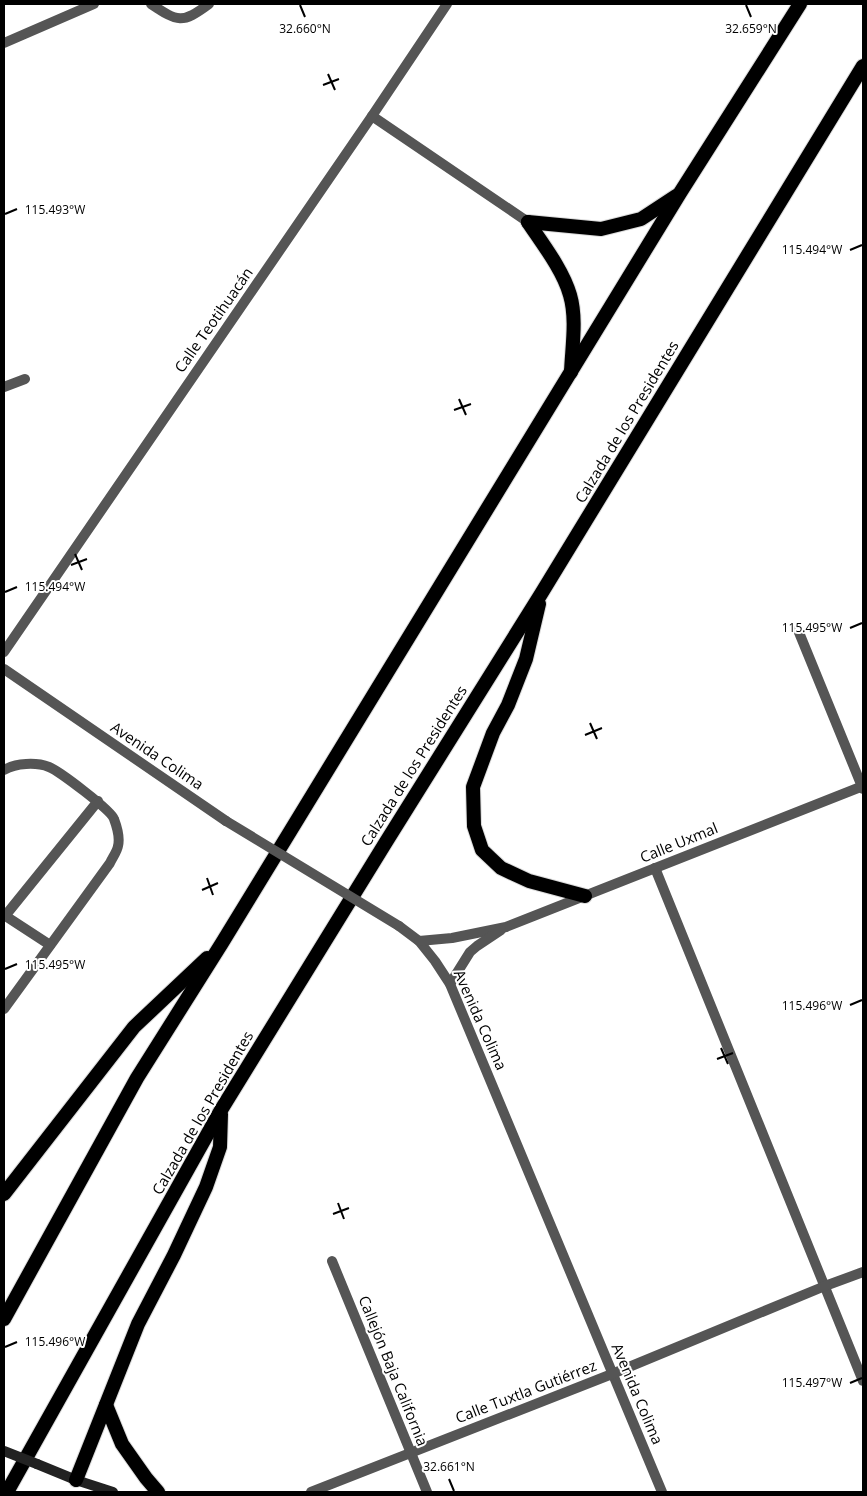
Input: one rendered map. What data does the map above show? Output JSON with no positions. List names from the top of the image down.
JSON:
{
  "streets": {
    "highway": ["Calzada de los Presidentes"],
    "street": [
      "Calle Teotihuacán",
      "Avenida Colima",
      "Calle Uxmal",
      "Callejón Baja California",
      "Calle Tuxtla Gutiérrez"
    ]
  },
  "crossings": [
    ["Avenida Colima", "Calle Uxmal"],
    ["Avenida Colima", "Calle Tuxtla Gutiérrez"],
    ["Callejón Baja California", "Calle Tuxtla Gutiérrez"]
  ],
  "coordinates": [
    "32.660°N",
    "32.659°N",
    "115.493°W",
    "115.494°W",
    "115.495°W",
    "115.496°W",
    "115.497°W",
    "32.661°N"
  ]
}
